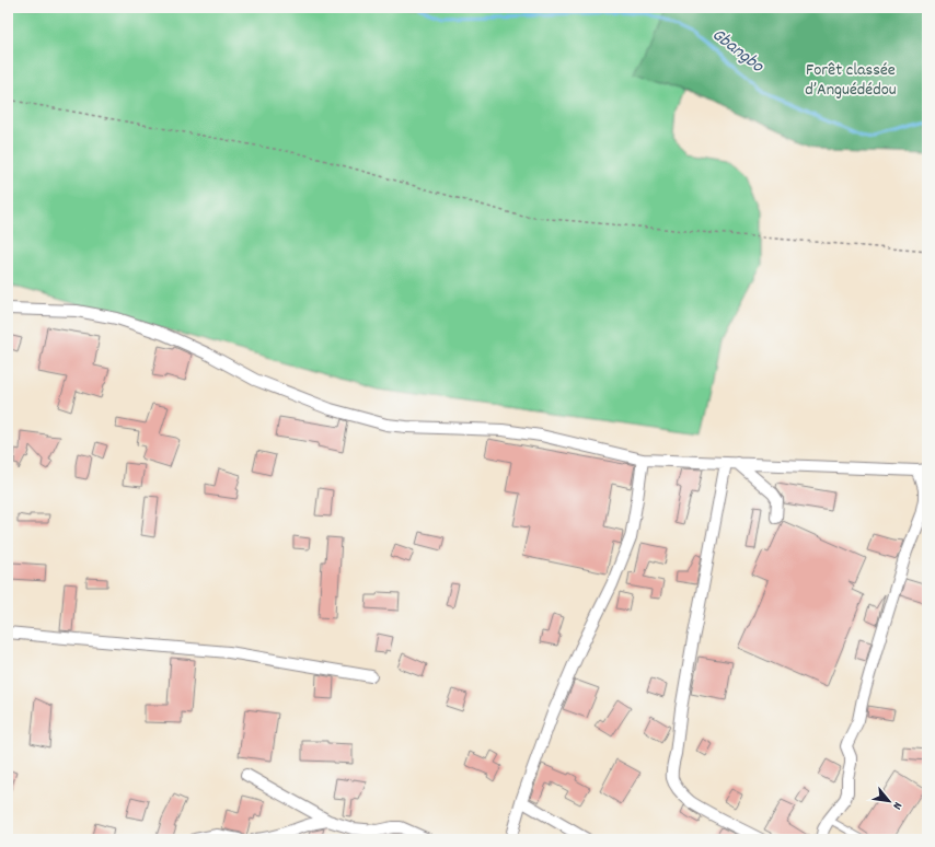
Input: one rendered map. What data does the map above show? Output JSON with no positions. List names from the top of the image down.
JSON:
{
  "water": ["Gbangbo"],
  "parks": ["Forêt classée d’Anguédédou"],
  "north": "bottom right"
}
